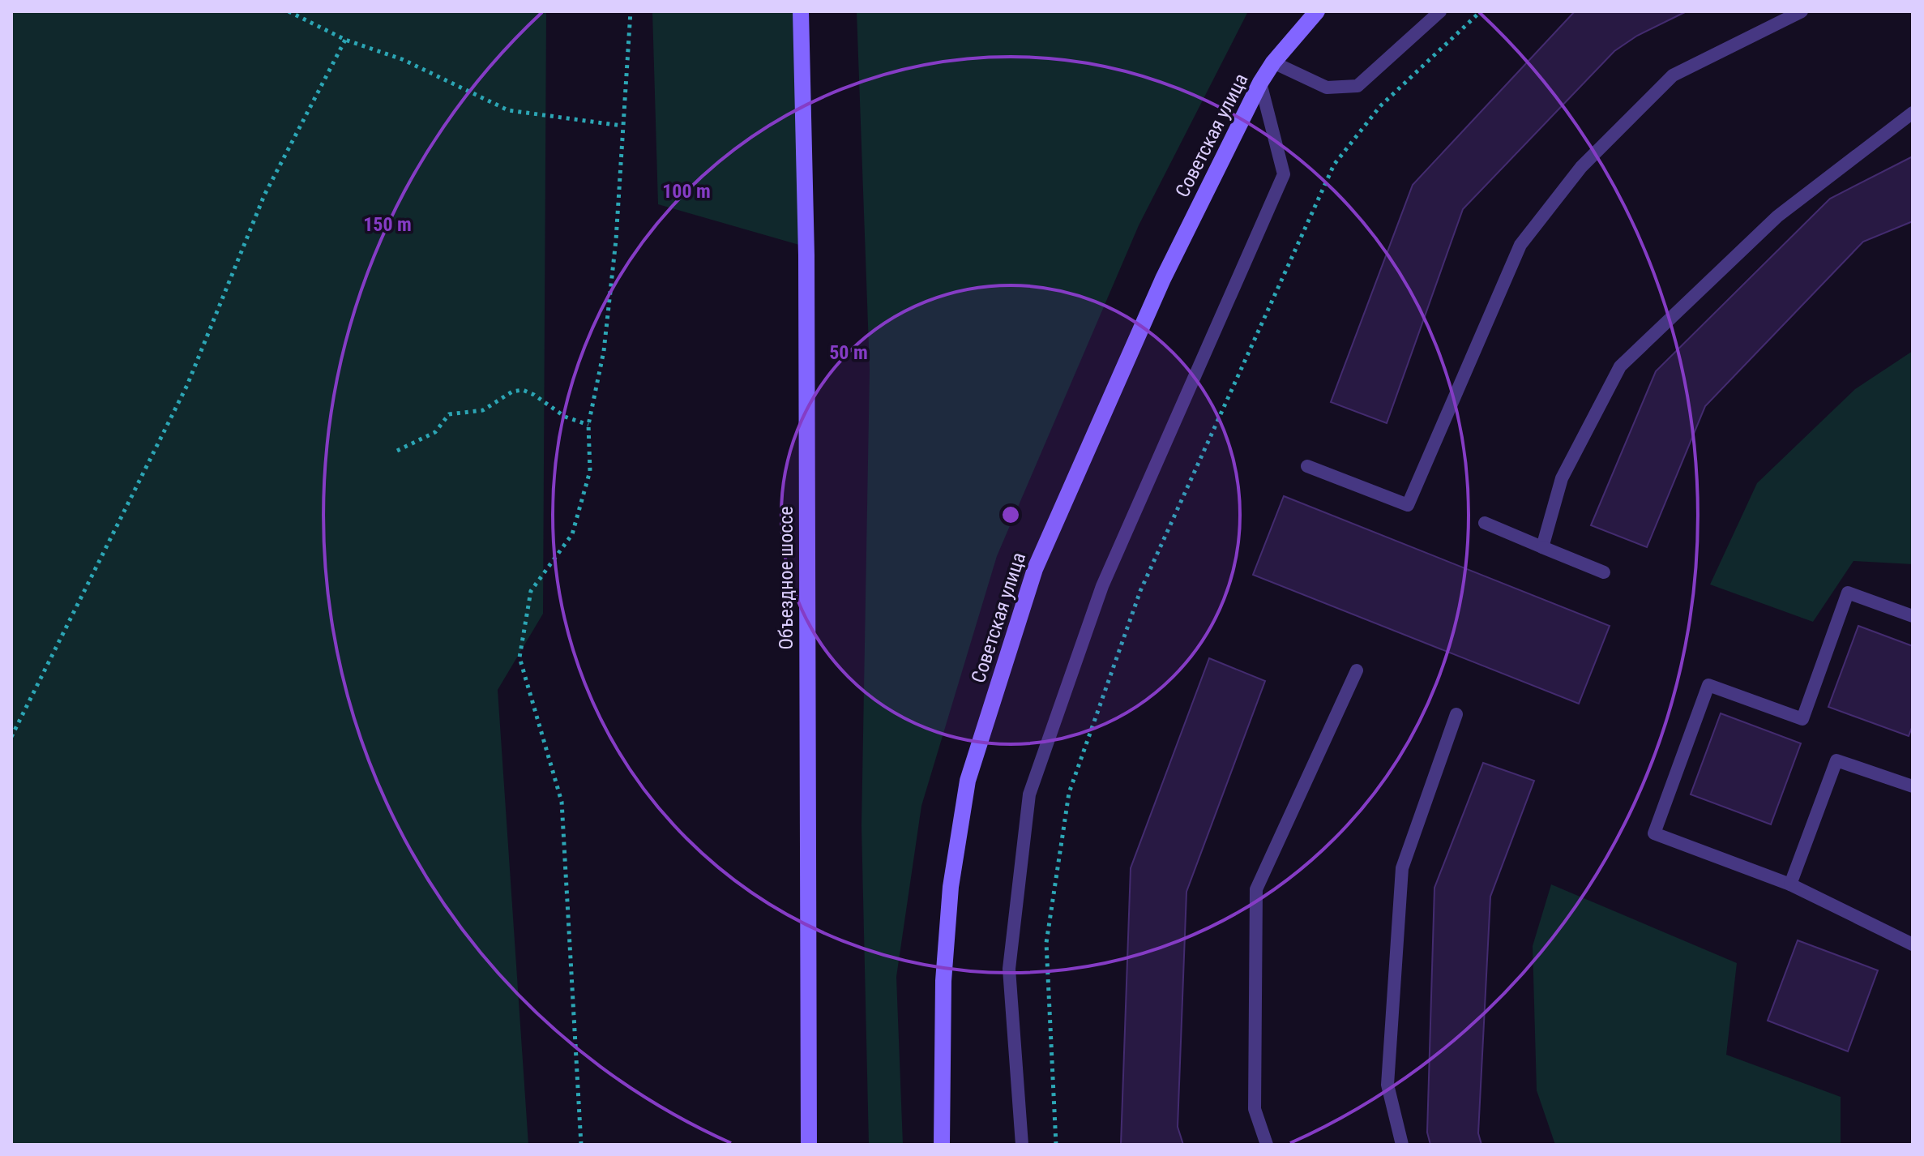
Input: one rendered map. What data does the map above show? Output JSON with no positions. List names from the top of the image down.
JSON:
{
  "streets": {
    "street": ["Советская улица", "Объездное шоссе"]
  },
  "rings": ["100 m", "150 m", "50 m"]
}
